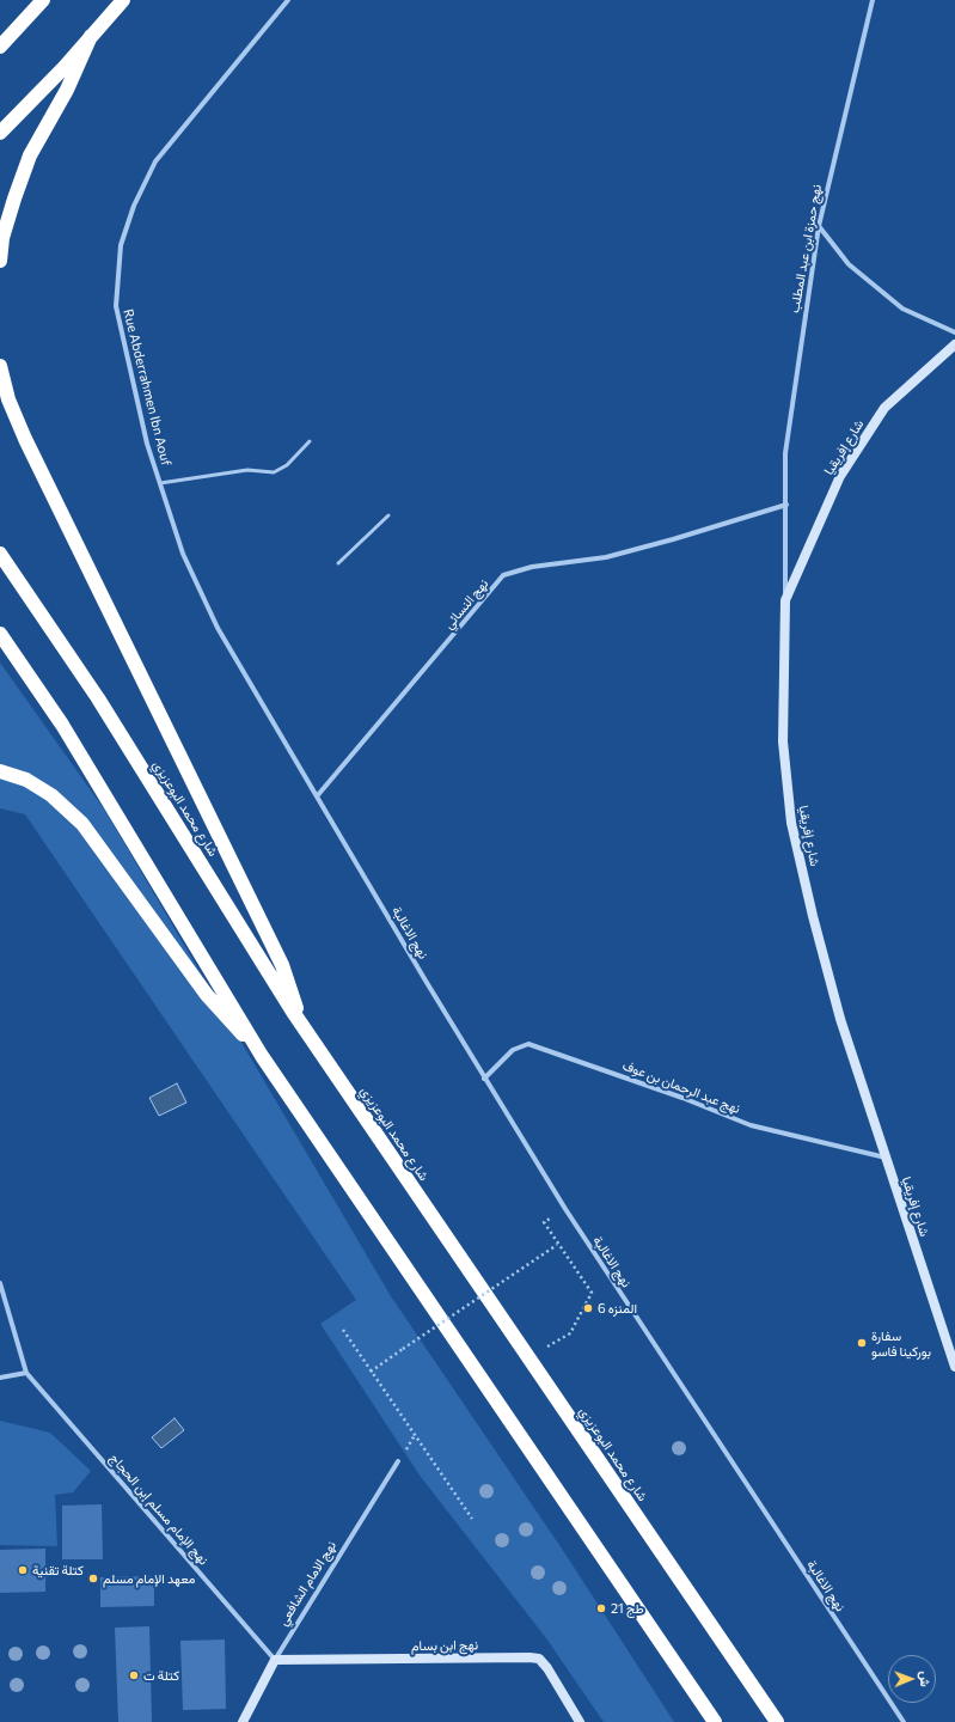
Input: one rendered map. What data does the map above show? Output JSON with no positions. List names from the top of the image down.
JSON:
{
  "streets": {
    "highway": ["شارع محمد البوعزيزي"],
    "street": [
      "نهج حمزة ابن عبد المطلب",
      "Rue Abderrahmen Ibn Aouf",
      "شارع إفريقيا",
      "نهج النسائي",
      "نهج الاغالبة",
      "نهج عبد الرحمان بن عوف",
      "نهج اﻹمام مسلم إبن الحجاج",
      "نهج الامام الشافعي",
      "نهج ابن بسام"
    ]
  },
  "crossings": [
    ["نهج حمزة ابن عبد المطلب", "شارع إفريقيا"],
    ["نهج حمزة ابن عبد المطلب", "نهج النسائي"],
    ["Rue Abderrahmen Ibn Aouf", "نهج النسائي"],
    ["Rue Abderrahmen Ibn Aouf", "نهج الاغالبة"],
    ["شارع إفريقيا", "نهج عبد الرحمان بن عوف"],
    ["نهج النسائي", "نهج الاغالبة"],
    ["نهج الاغالبة", "نهج عبد الرحمان بن عوف"],
    ["نهج اﻹمام مسلم إبن الحجاج", "نهج الامام الشافعي"],
    ["نهج اﻹمام مسلم إبن الحجاج", "نهج ابن بسام"],
    ["نهج الامام الشافعي", "نهج ابن بسام"]
  ],
  "places": [
    "المنزه 6",
    "سفارة بوركينا فاسو",
    "كتلة تقنية",
    "معهد الإمام مسلم",
    "طج 21",
    "كتلة ت"
  ],
  "north": "right"
}
